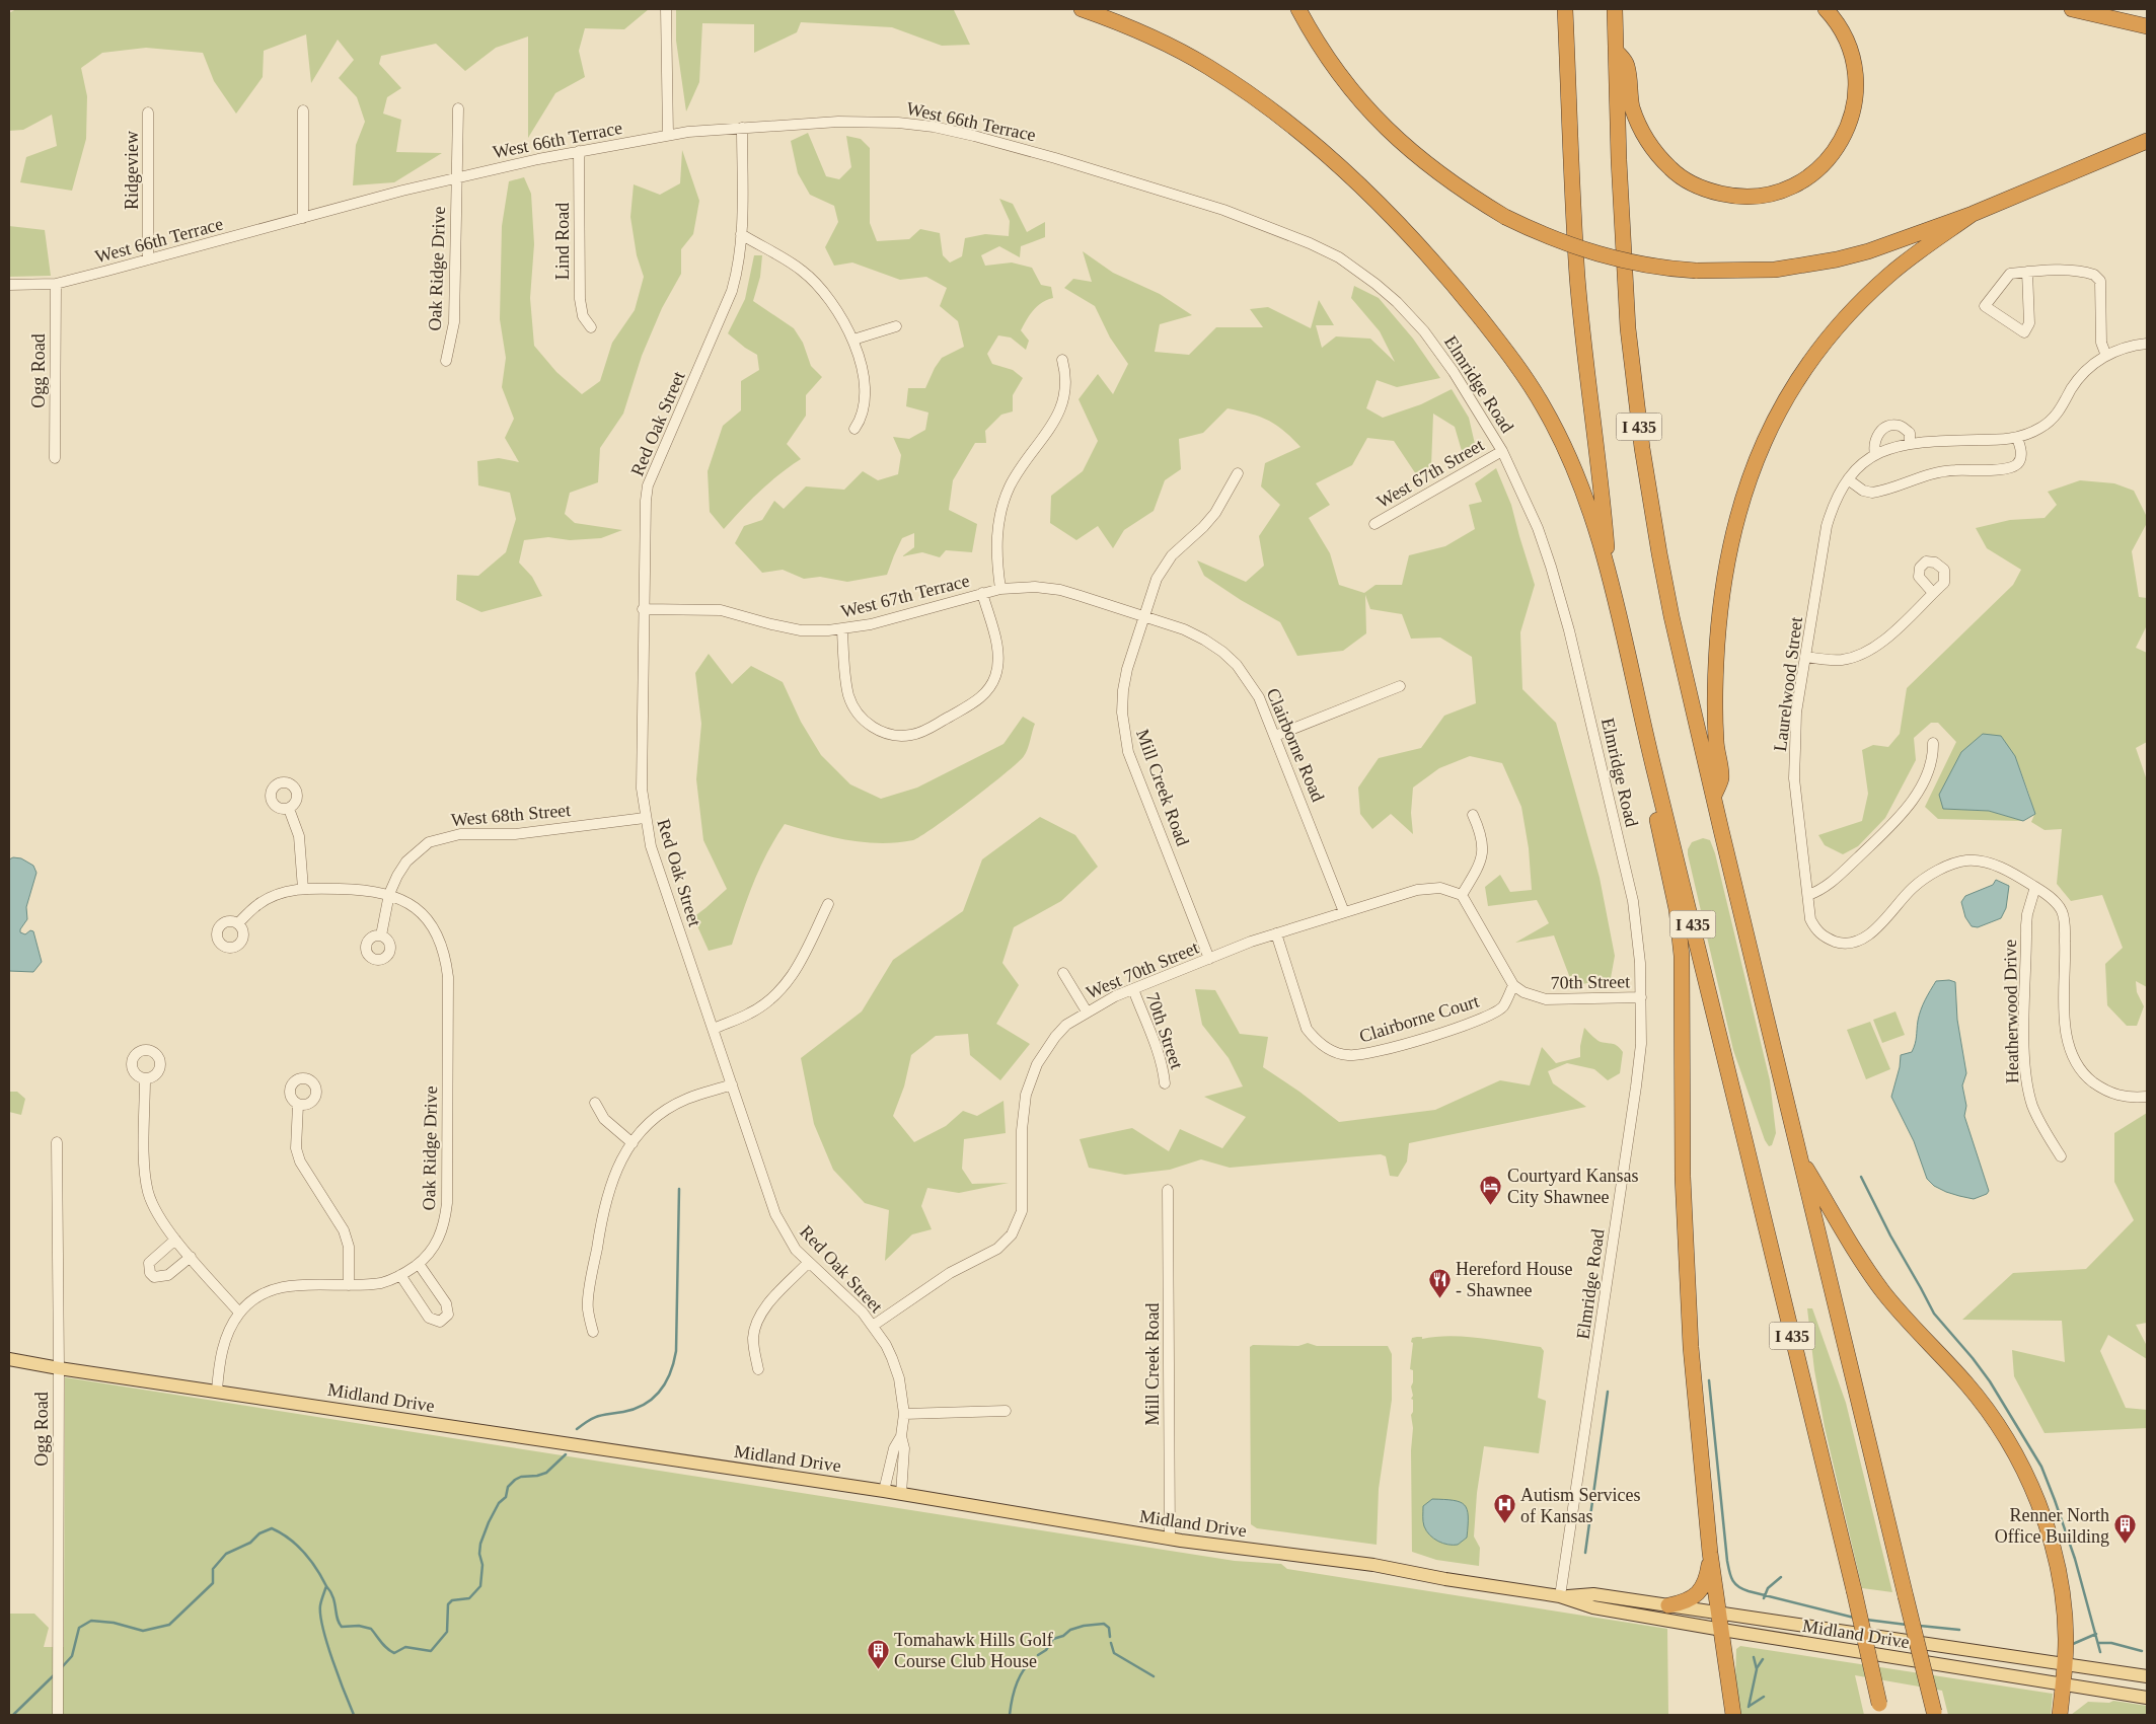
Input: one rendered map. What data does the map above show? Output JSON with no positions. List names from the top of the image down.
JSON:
{
  "streets": {
    "highway": ["I 435"],
    "main road": ["Midland Drive"],
    "street": [
      "West 66th Terrace",
      "Ridgeview",
      "Lind Road",
      "Oak Ridge Drive",
      "Ogg Road",
      "Elmridge Road",
      "Red Oak Street",
      "West 67th Street",
      "West 67th Terrace",
      "Laurelwood Street",
      "Clairborne Road",
      "Mill Creek Road",
      "West 68th Street",
      "West 70th Street",
      "70th Street",
      "Heatherwood Drive",
      "Clairborne Court"
    ]
  },
  "crossings": [
    ["West 66th Terrace", "Ridgeview"],
    ["West 66th Terrace", "Lind Road"],
    ["West 66th Terrace", "Oak Ridge Drive"],
    ["West 66th Terrace", "Ogg Road"],
    ["West 66th Terrace", "Elmridge Road"],
    ["West 66th Terrace", "Red Oak Street"],
    ["Oak Ridge Drive", "West 68th Street"],
    ["Oak Ridge Drive", "Midland Drive"],
    ["Ogg Road", "Midland Drive"],
    ["Elmridge Road", "West 67th Street"],
    ["Elmridge Road", "70th Street"],
    ["Elmridge Road", "Midland Drive"],
    ["Red Oak Street", "West 67th Terrace"],
    ["Red Oak Street", "West 68th Street"],
    ["Red Oak Street", "West 70th Street"],
    ["Red Oak Street", "Midland Drive"],
    ["West 67th Terrace", "Clairborne Road"],
    ["West 67th Terrace", "Mill Creek Road"],
    ["Laurelwood Street", "Heatherwood Drive"],
    ["Clairborne Road", "Mill Creek Road"],
    ["Clairborne Road", "West 70th Street"],
    ["Mill Creek Road", "West 70th Street"],
    ["Mill Creek Road", "Midland Drive"],
    ["West 70th Street", "70th Street"],
    ["West 70th Street", "Clairborne Court"],
    ["70th Street", "Clairborne Court"]
  ],
  "places": {
    "hotel": ["Courtyard Kansas City Shawnee"],
    "restaurant": ["Hereford House - Shawnee"],
    "hospital": ["Autism Services of Kansas"],
    "building": ["Renner North Office Building", "Tomahawk Hills Golf Course Club House"]
  }
}
